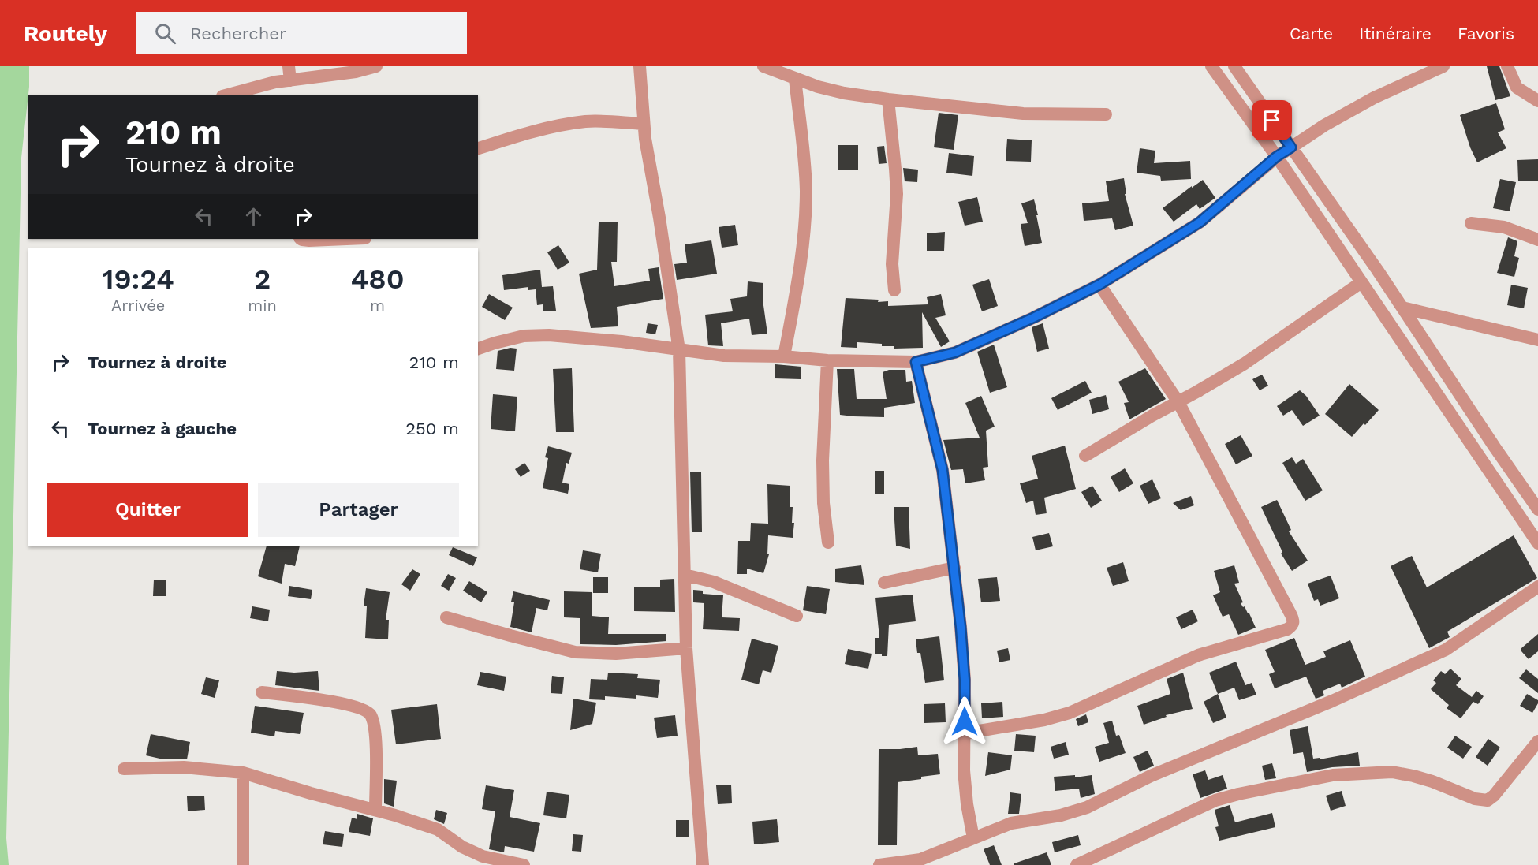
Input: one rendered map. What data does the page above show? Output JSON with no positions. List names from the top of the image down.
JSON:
{
  "page": {
    "header": "Routely",
    "search": "Rechercher",
    "nav": ["Carte", "Itinéraire", "Favoris"],
    "turn": ["210 m", "Tournez à droite"],
    "eta": [
      "19:24",
      "Arrivée",
      "2",
      "min",
      "480",
      "m"
    ],
    "list": [
      {
        "name": "Tournez à droite",
        "value": "210 m"
      },
      {
        "name": "Tournez à gauche",
        "value": "250 m"
      }
    ],
    "buttons": ["Quitter", "Partager"]
  }
}
